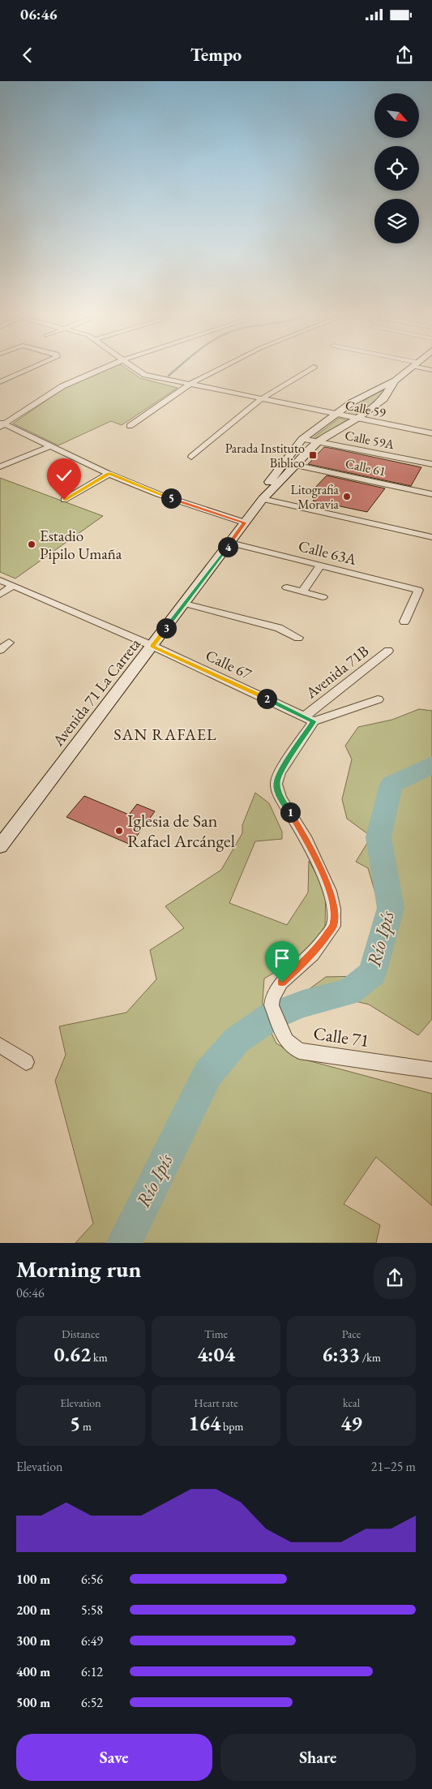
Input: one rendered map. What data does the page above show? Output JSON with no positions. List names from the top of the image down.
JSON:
{
  "streets": {
    "street": [
      "Calle 59",
      "Calle 59A",
      "Calle 61",
      "Calle 63A",
      "Calle 67",
      "Avenida 71B",
      "Avenida 71 La Carreta",
      "Calle 71"
    ]
  },
  "crossings": [
    ["Calle 59", "Avenida 71 La Carreta"],
    ["Calle 59A", "Avenida 71 La Carreta"],
    ["Calle 61", "Avenida 71 La Carreta"],
    ["Calle 63A", "Avenida 71 La Carreta"],
    ["Calle 67", "Avenida 71B"],
    ["Calle 67", "Avenida 71 La Carreta"],
    ["Avenida 71B", "Calle 71"]
  ],
  "districts": ["SAN RAFAEL"],
  "water": ["Río Ipís"],
  "places": {
    "transit": ["Parada Instituto Biblico"],
    "other": ["Litografia Moravia", "Estadio Pipilo Umaña", "Iglesia de San Rafael Arcángel"]
  },
  "north": "bottom right",
  "page": {
    "status": "06:46",
    "header": "Tempo",
    "pins": [
      "5",
      "4",
      "3",
      "2",
      "1"
    ],
    "heading": ["Morning run", "06:46"],
    "stats": [
      ["Distance", "0.62 km"],
      ["Time", "4:04"],
      ["Pace", "6:33 /km"],
      ["Elevation", "5 m"],
      ["Heart rate", "164 bpm"],
      ["kcal", "49"]
    ],
    "chart": ["Elevation", "21–25 m"],
    "list": [
      {
        "name": "100 m",
        "note": "6:56"
      },
      {
        "name": "200 m",
        "note": "5:58"
      },
      {
        "name": "300 m",
        "note": "6:49"
      },
      {
        "name": "400 m",
        "note": "6:12"
      },
      {
        "name": "500 m",
        "note": "6:52"
      }
    ],
    "buttons": ["Save", "Share"]
  }
}
